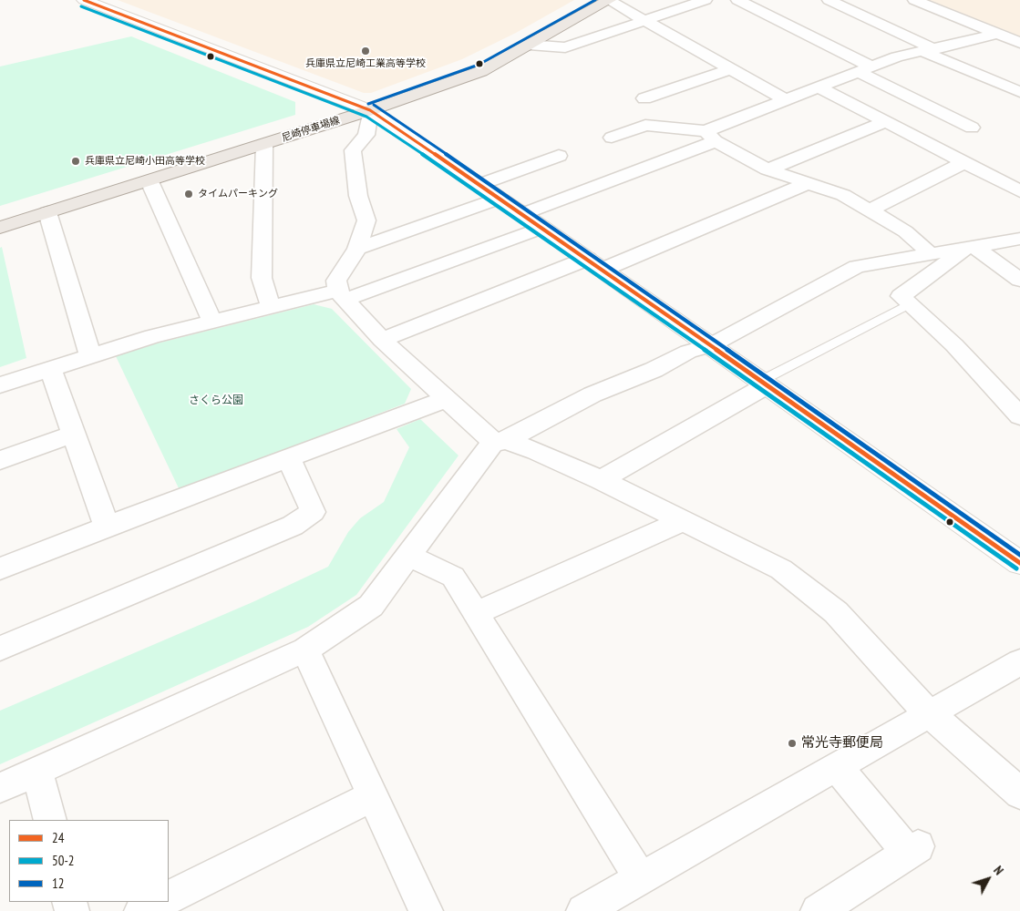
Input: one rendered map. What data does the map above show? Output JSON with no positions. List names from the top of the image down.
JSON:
{
  "streets": {
    "main road": ["尼崎停車場線"]
  },
  "parks": ["さくら公園"],
  "places": [
    "兵庫県立尼崎工業高等学校",
    "兵庫県立尼崎小田高等学校",
    "タイムパーキング",
    "常光寺郵便局"
  ],
  "lines": ["transit line 24", "transit line 12", "transit line 50-2"],
  "legend": ["24", "50-2", "12"],
  "north": "top right"
}
